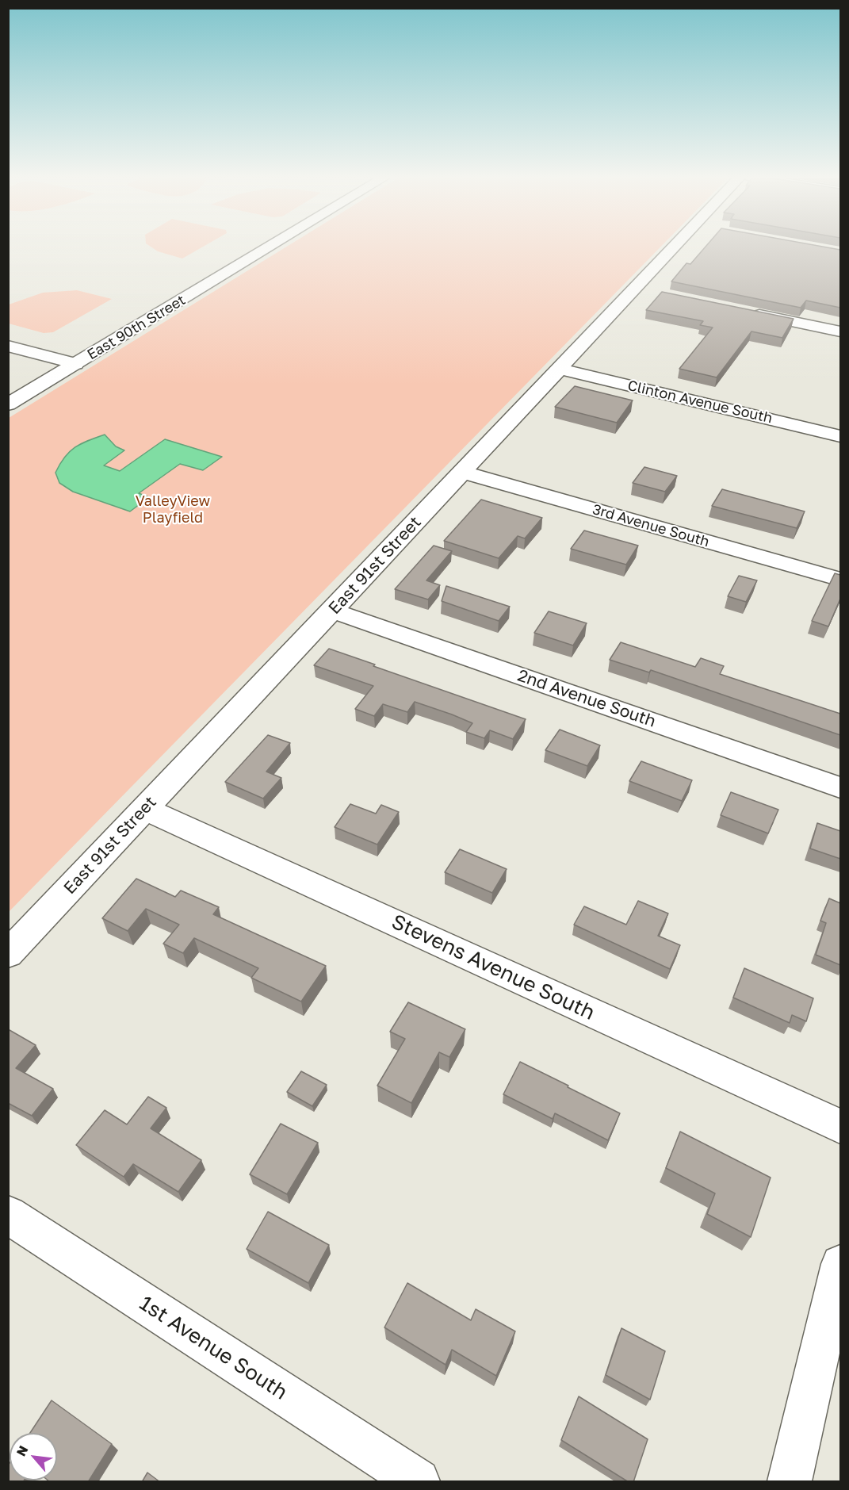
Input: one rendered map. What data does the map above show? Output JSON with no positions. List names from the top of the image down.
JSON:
{
  "streets": {
    "street": [
      "East 90th Street",
      "Clinton Avenue South",
      "3rd Avenue South",
      "East 91st Street",
      "2nd Avenue South",
      "Stevens Avenue South",
      "1st Avenue South"
    ]
  },
  "crossings": [
    ["Clinton Avenue South", "East 91st Street"],
    ["3rd Avenue South", "East 91st Street"],
    ["East 91st Street", "2nd Avenue South"],
    ["East 91st Street", "Stevens Avenue South"]
  ],
  "parks": ["ValleyView Playfield"],
  "north": "top left"
}
